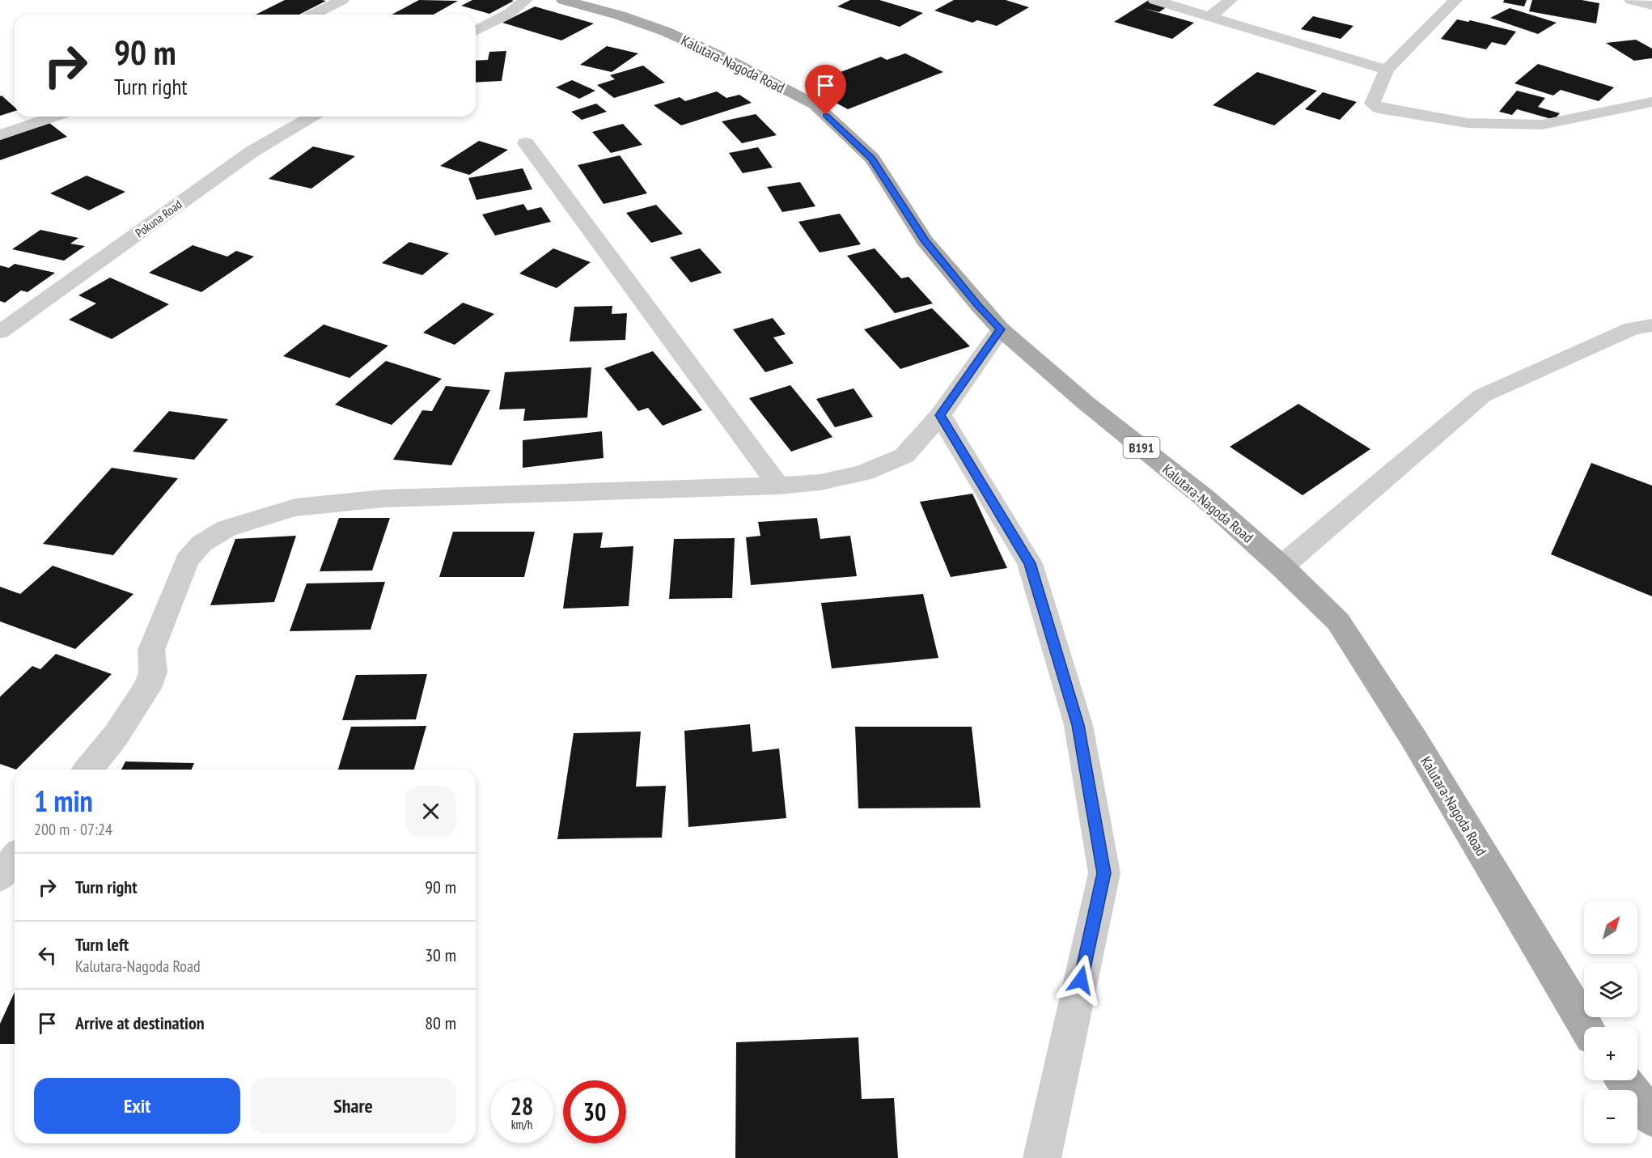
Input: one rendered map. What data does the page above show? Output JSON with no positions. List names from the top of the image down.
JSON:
{
  "streets": {
    "main road": ["Kalutara-Nagoda Road", "B191"],
    "street": ["Pokuna Road"]
  },
  "north": "top right",
  "page": {
    "turn": ["90 m", "Turn right"],
    "heading": ["1 min", "200 m · 07:24"],
    "list": [
      {
        "name": "Turn right",
        "value": "90 m"
      },
      {
        "name": "Turn left",
        "note": "Kalutara-Nagoda Road",
        "value": "30 m"
      },
      {
        "name": "Arrive at destination",
        "value": "80 m"
      }
    ],
    "map_buttons": ["+", "−"],
    "buttons": ["Exit", "Share"],
    "speed": "28 km/h",
    "limit": "30"
  }
}
